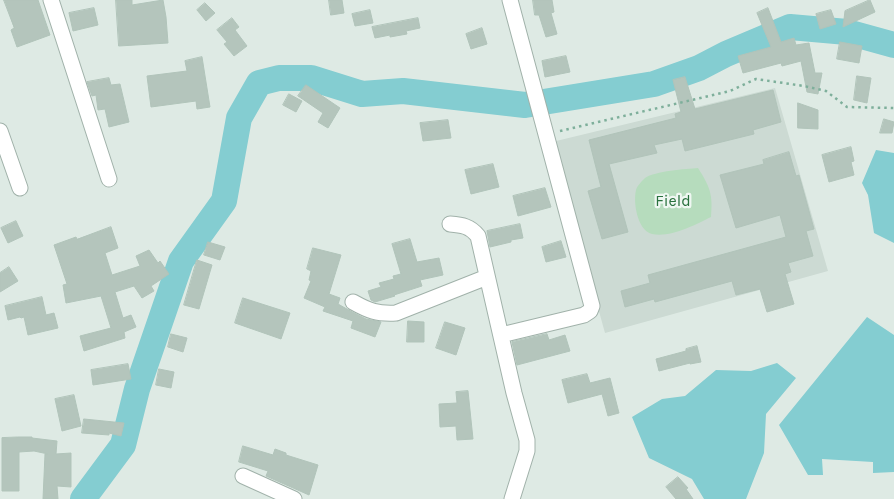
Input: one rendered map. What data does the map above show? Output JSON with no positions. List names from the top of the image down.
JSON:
{
  "parks": ["Field"]
}
